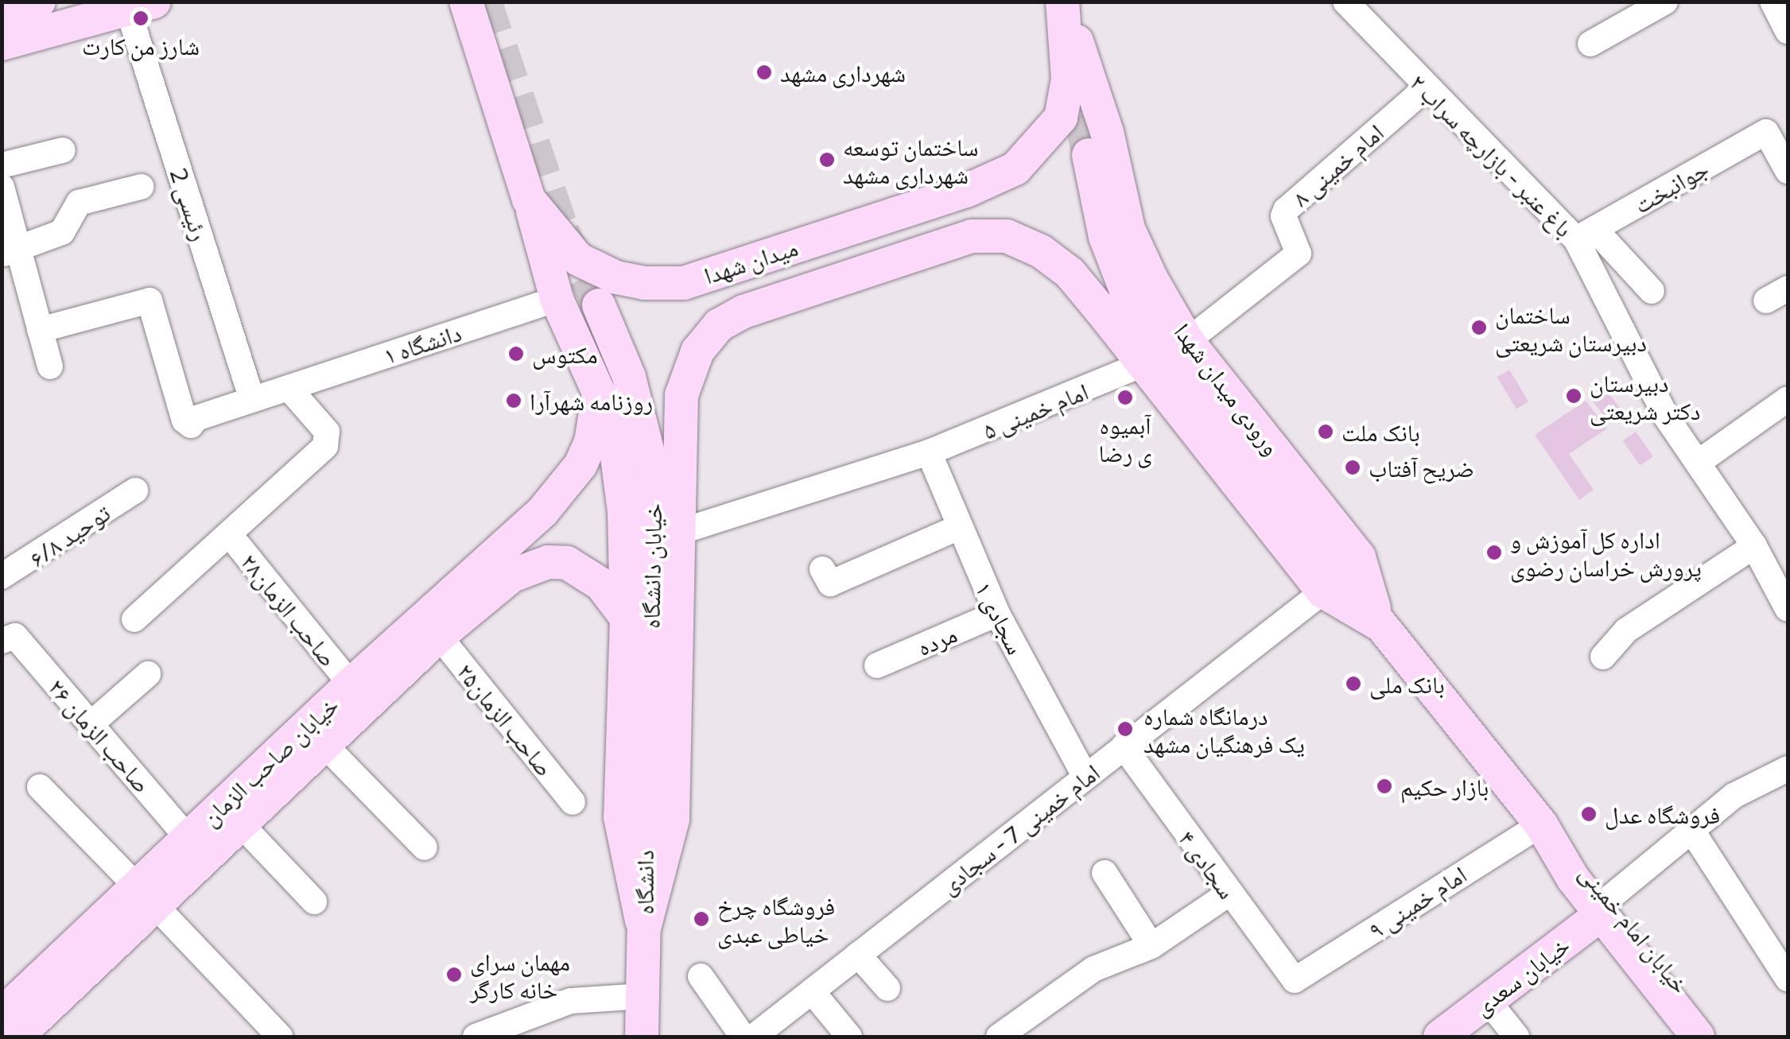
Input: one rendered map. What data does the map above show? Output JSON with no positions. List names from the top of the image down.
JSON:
{
  "streets": {
    "main road": [
      "میدان شهدا",
      "ورودی میدان شهدا",
      "خیابان دانشگاه",
      "خیابان صاحب الزمان",
      "دانشگاه",
      "خیابان امام خمینی",
      "خیابان سعدی"
    ],
    "street": [
      "باغ عنبر - بازارچه سراب ۲",
      "امام خمینی ۸",
      "جوانبخت",
      "رئیسی 2",
      "دانشگاه ۱",
      "امام خمینی ۵",
      "توحید ۶/۸",
      "صاحب الزمان۲۸",
      "سجادی ۱",
      "مرده",
      "صاحب الزمان۲۵",
      "صاحب الزمان ۲۶",
      "امام خمینی 7 - سجادی",
      "سجادی ۴",
      "امام خمینی ۹"
    ]
  },
  "crossings": [
    ["باغ عنبر - بازارچه سراب ۲", "امام خمینی ۸"],
    ["باغ عنبر - بازارچه سراب ۲", "جوانبخت"],
    ["امام خمینی ۸", "ورودی میدان شهدا"],
    ["رئیسی 2", "دانشگاه ۱"],
    ["میدان شهدا", "ورودی میدان شهدا"],
    ["ورودی میدان شهدا", "خیابان امام خمینی"],
    ["امام خمینی ۵", "سجادی ۱"],
    ["خیابان دانشگاه", "دانشگاه"],
    ["صاحب الزمان۲۸", "خیابان صاحب الزمان"],
    ["سجادی ۱", "مرده"],
    ["سجادی ۱", "امام خمینی 7 - سجادی"],
    ["صاحب الزمان ۲۶", "خیابان صاحب الزمان"],
    ["امام خمینی 7 - سجادی", "سجادی ۴"],
    ["امام خمینی 7 - سجادی", "خیابان امام خمینی"],
    ["سجادی ۴", "امام خمینی ۹"],
    ["امام خمینی ۹", "خیابان امام خمینی"],
    ["خیابان امام خمینی", "خیابان سعدی"]
  ],
  "places": [
    "شارز من کارت",
    "شهرداری مشهد",
    "ساختمان توسعه شهرداری مشهد",
    "ساختمان دبیرستان شریعتی",
    "مکتوس",
    "دبیرستان دکتر شریعتی",
    "آبمیوه ی رضا",
    "روزنامه شهرآرا",
    "بانک ملت",
    "ضریح آفتاب",
    "اداره کل آموزش و پرورش خراسان رضوی",
    "بانک ملی",
    "درمانگاه شماره یک فرهنگیان مشهد",
    "بازار حکیم",
    "فروشگاه عدل",
    "فروشگاه چرخ خیاطی عبدی",
    "مهمان سرای خانه کارگر"
  ]
}
